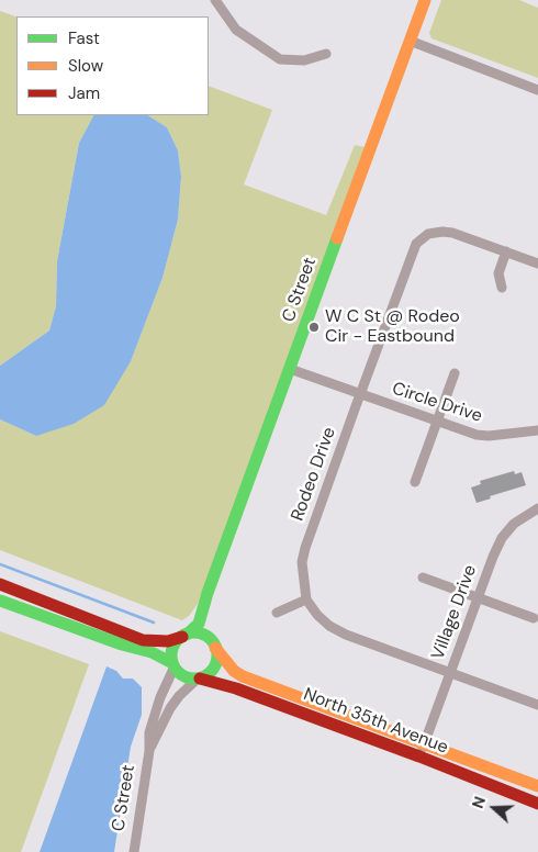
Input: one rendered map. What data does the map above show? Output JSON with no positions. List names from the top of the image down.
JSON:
{
  "streets": {
    "street": [
      "C Street",
      "Circle Drive",
      "Rodeo Drive",
      "Village Drive",
      "North 35th Avenue"
    ]
  },
  "crossings": [
    ["C Street", "Circle Drive"],
    ["C Street", "North 35th Avenue"],
    ["Circle Drive", "Rodeo Drive"],
    ["Village Drive", "North 35th Avenue"]
  ],
  "places": ["W C St @ Rodeo Cir - Eastbound"],
  "legend": ["Fast", "Slow", "Jam"],
  "north": "left"
}
